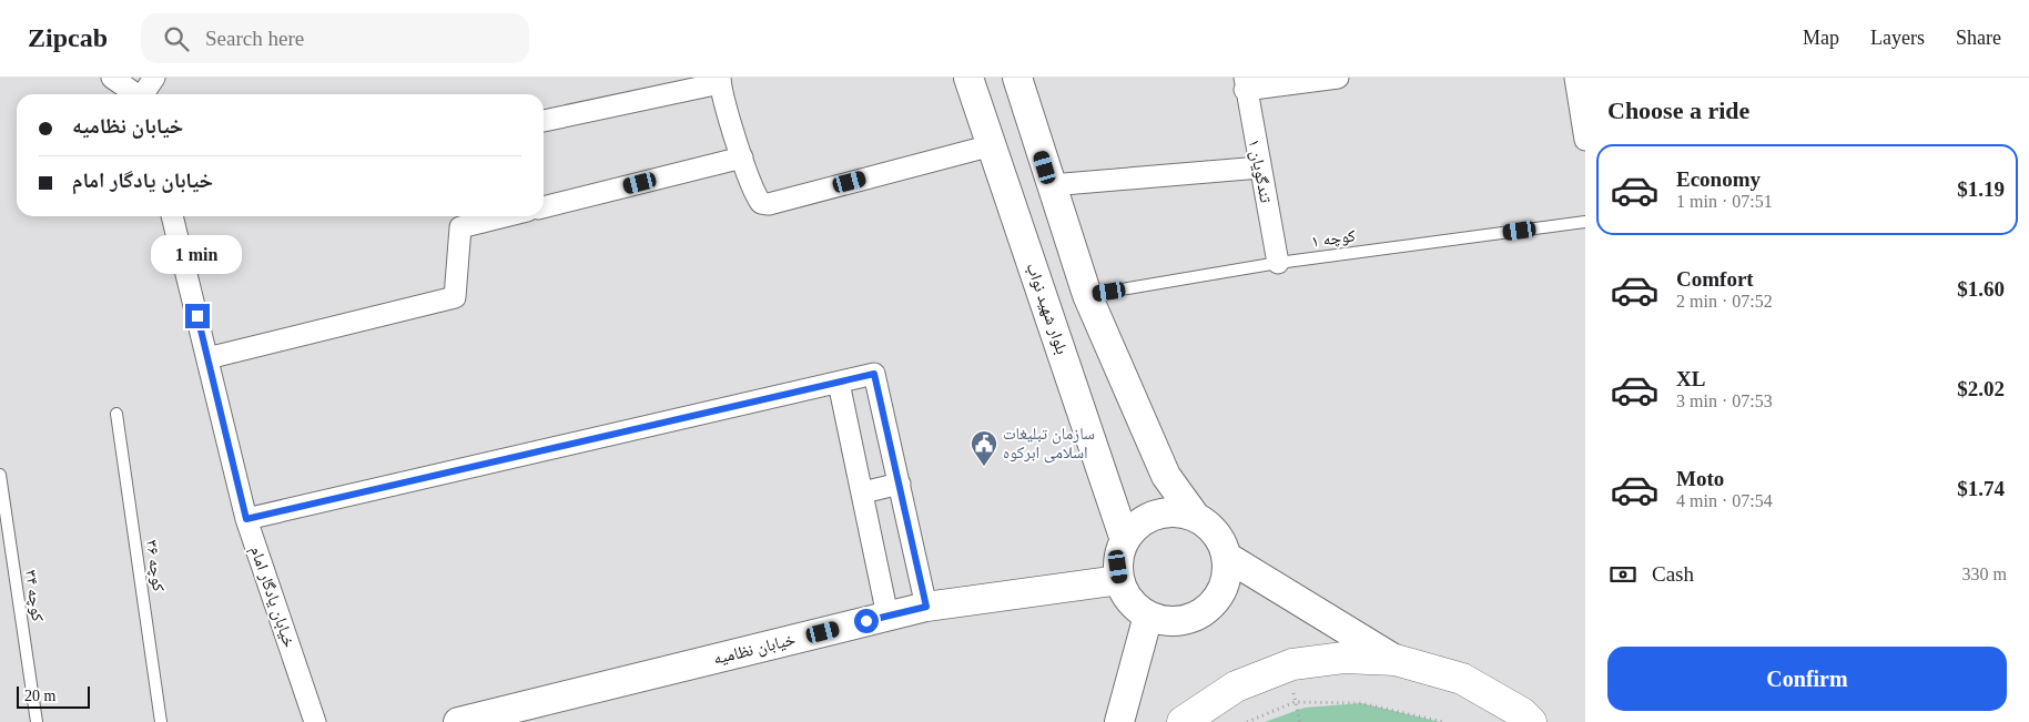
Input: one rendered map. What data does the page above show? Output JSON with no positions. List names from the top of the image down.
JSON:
{
  "streets": {
    "street": [
      "تندگویان ۱",
      "بلوار شهید نواب",
      "خیابان یادگار امام",
      "خیابان نظامیه"
    ],
    "lane": ["کوچه ۱", "کوچه ۳۶", "کوچه ۳۴"]
  },
  "crossings": [
    ["تندگویان ۱", "کوچه ۱"],
    ["بلوار شهید نواب", "خیابان نظامیه"]
  ],
  "places": {
    "public building": ["سازمان تبلیغات اسلامی ابرکوه"]
  },
  "scale_bar": "20 m",
  "page": {
    "header": "Zipcab",
    "search": "Search here",
    "nav": ["Map", "Layers", "Share"],
    "heading": "Choose a ride",
    "banner": ["خیابان نظامیه", "خیابان یادگار امام"],
    "list": [
      {
        "name": "Economy",
        "note": "1 min · 07:51",
        "value": "$1.19"
      },
      {
        "name": "Comfort",
        "note": "2 min · 07:52",
        "value": "$1.60"
      },
      {
        "name": "XL",
        "note": "3 min · 07:53",
        "value": "$2.02"
      },
      {
        "name": "Moto",
        "note": "4 min · 07:54",
        "value": "$1.74"
      }
    ],
    "bubble": "1 min",
    "pay": ["Cash", "330 m"],
    "buttons": "Confirm",
    "scale": "20 m"
  }
}
